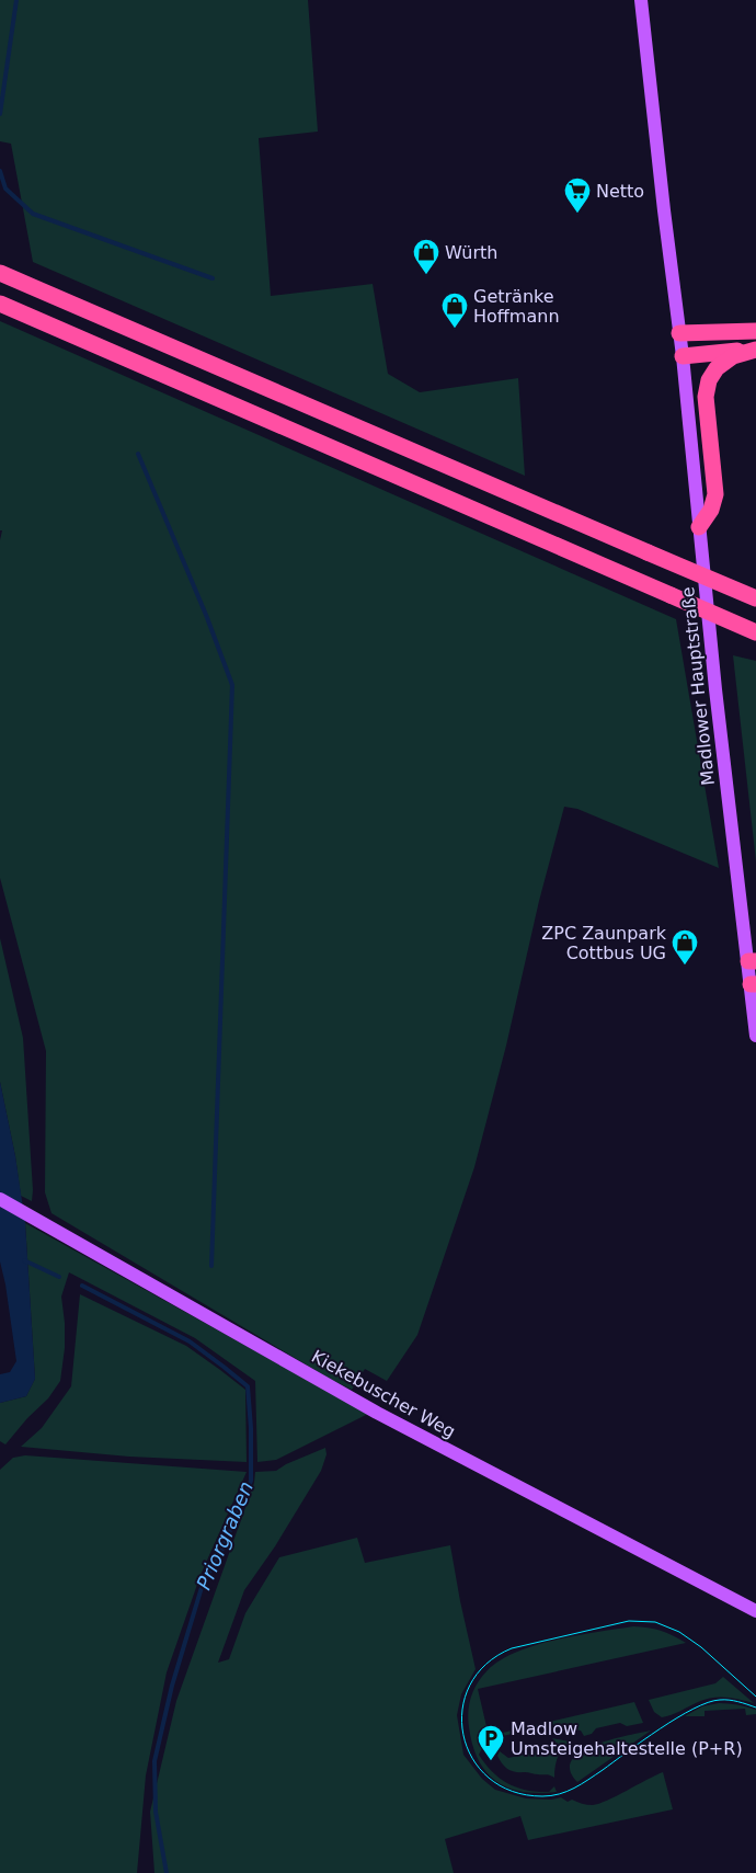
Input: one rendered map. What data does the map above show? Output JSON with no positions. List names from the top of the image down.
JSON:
{
  "streets": {
    "main road": ["Madlower Hauptstraße", "Kiekebuscher Weg"]
  },
  "water": ["Priorgraben"],
  "places": {
    "supermarket": ["Netto"],
    "shop": ["Würth", "Getränke Hoffmann", "ZPC Zaunpark Cottbus UG"],
    "parking": ["Madlow Umsteigehaltestelle (P+R)"]
  }
}
